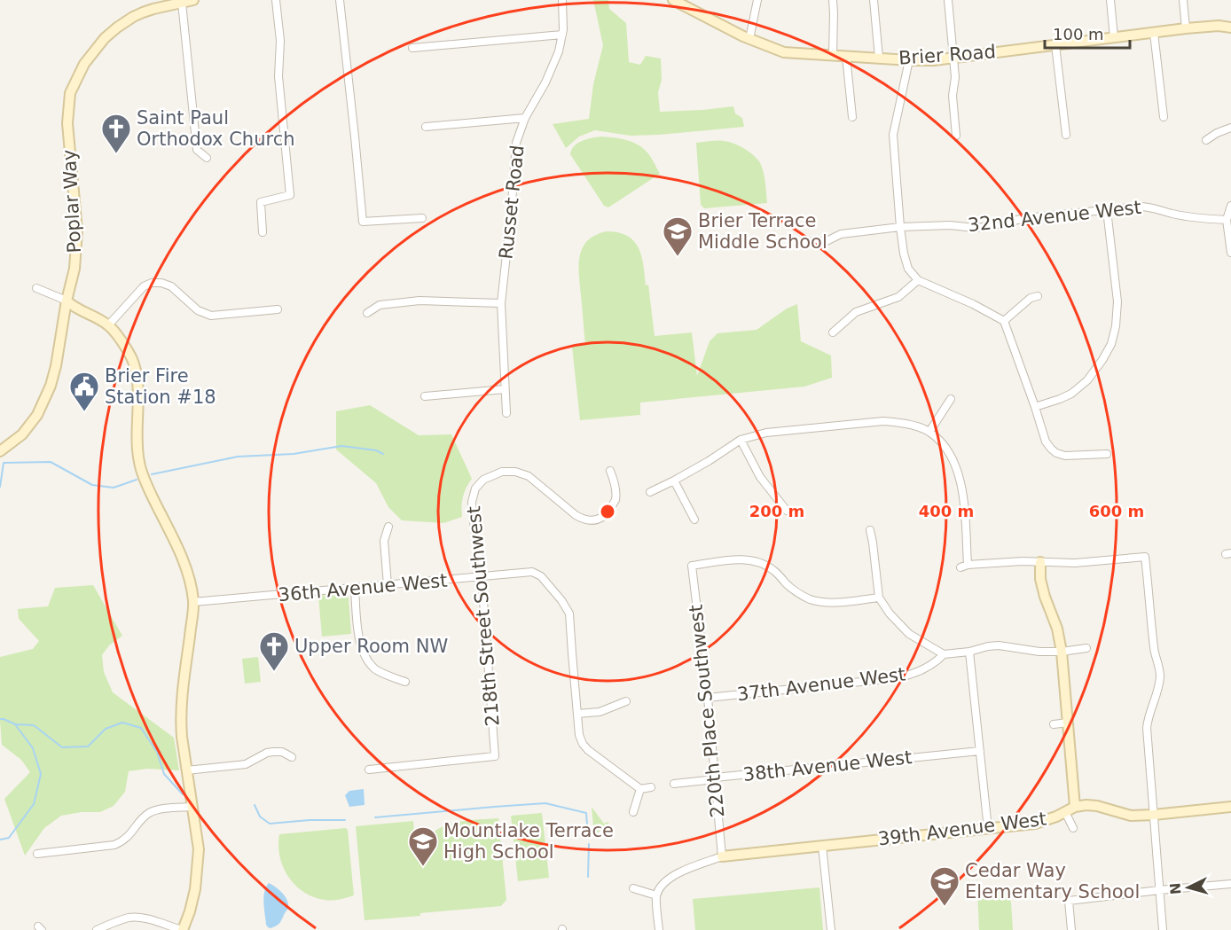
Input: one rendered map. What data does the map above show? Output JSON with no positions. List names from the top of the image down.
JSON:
{
  "streets": {
    "street": [
      "Brier Road",
      "Poplar Way",
      "Russet Road",
      "32nd Avenue West",
      "36th Avenue West",
      "218th Street Southwest",
      "37th Avenue West",
      "220th Place Southwest",
      "38th Avenue West",
      "39th Avenue West"
    ]
  },
  "crossings": [
    ["36th Avenue West", "218th Street Southwest"],
    ["37th Avenue West", "220th Place Southwest"],
    ["220th Place Southwest", "38th Avenue West"],
    ["220th Place Southwest", "39th Avenue West"]
  ],
  "places": {
    "church": ["Saint Paul Orthodox Church", "Upper Room NW"],
    "school or university": ["Brier Terrace Middle School", "Mountlake Terrace High School", "Cedar Way Elementary School"],
    "public building": ["Brier Fire Station #18"]
  },
  "scale_bar": "100 m",
  "north": "left",
  "rings": ["200 m", "400 m", "600 m"]
}
